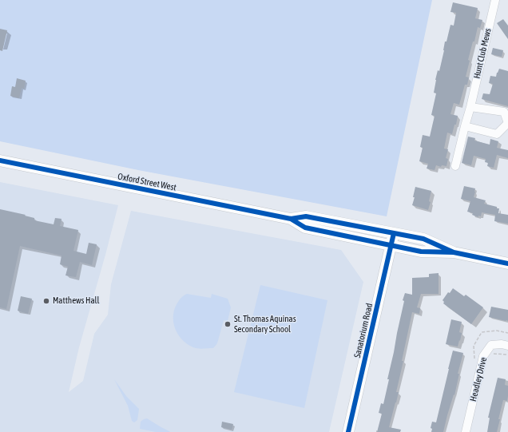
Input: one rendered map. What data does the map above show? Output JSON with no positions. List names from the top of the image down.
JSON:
{
  "streets": {
    "main road": ["Oxford Street West", "Sanatorium Road"],
    "street": ["Hunt Club Mews", "Headley Drive"]
  },
  "crossings": [
    ["Oxford Street West", "Sanatorium Road"]
  ],
  "places": ["Matthews Hall", "St. Thomas Aquinas Secondary School"]
}
